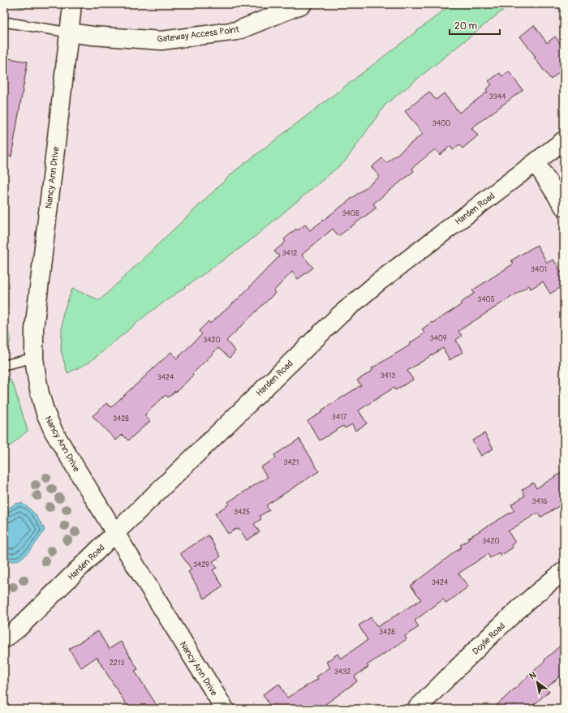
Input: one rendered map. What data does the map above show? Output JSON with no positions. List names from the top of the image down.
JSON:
{
  "streets": {
    "street": [
      "Gateway Access Point",
      "Nancy Ann Drive",
      "Harden Road",
      "Doyle Road"
    ]
  },
  "crossings": [
    ["Gateway Access Point", "Nancy Ann Drive"],
    ["Nancy Ann Drive", "Harden Road"]
  ],
  "house_numbers": [
    "3344",
    "3400",
    "3408",
    "3412",
    "3401",
    "3405",
    "3409",
    "3420",
    "3413",
    "3424",
    "3417",
    "3428",
    "3421",
    "3416",
    "3425",
    "3420",
    "3429",
    "3424",
    "3428",
    "2213",
    "3432"
  ],
  "scale_bar": "20 m",
  "north": "top left"
}
